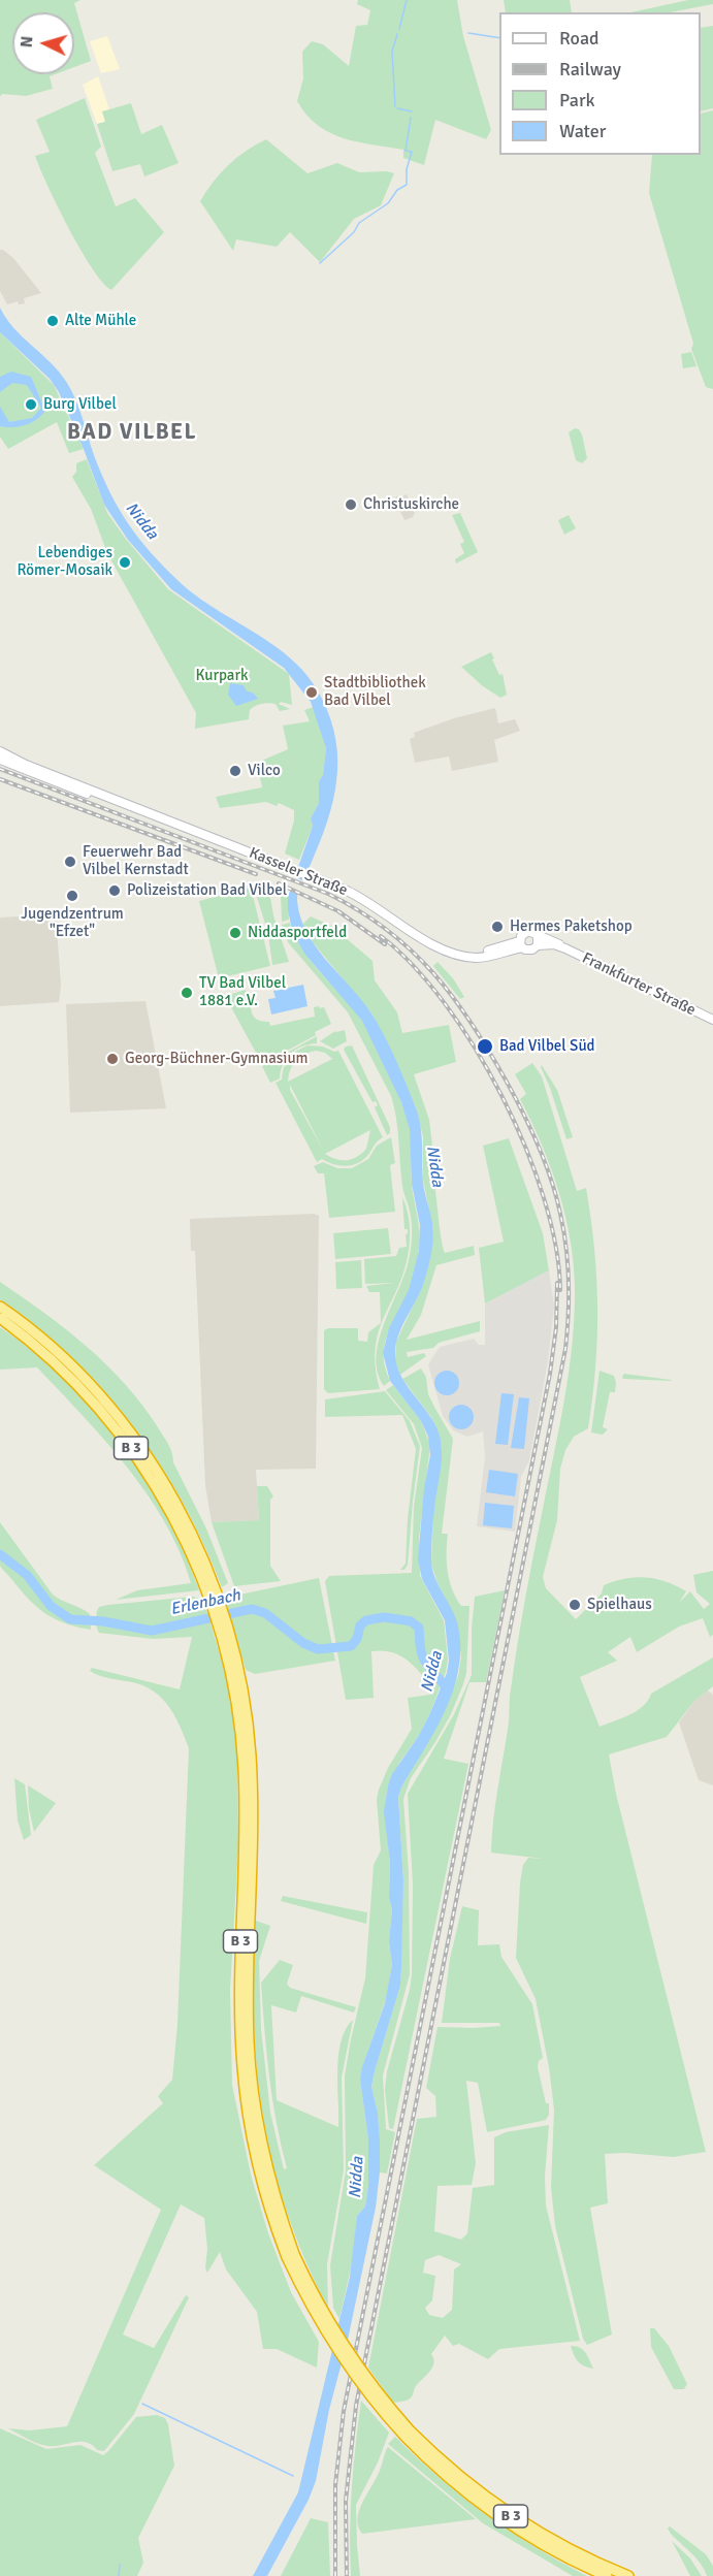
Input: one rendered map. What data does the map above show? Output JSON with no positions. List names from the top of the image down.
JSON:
{
  "streets": {
    "highway": ["B 3"],
    "main road": ["Kasseler Straße", "Frankfurter Straße"]
  },
  "crossings": [
    ["Kasseler Straße", "Frankfurter Straße"]
  ],
  "districts": ["BAD VILBEL"],
  "water": ["Nidda", "Erlenbach"],
  "parks": ["Kurpark"],
  "places": [
    "Alte Mühle",
    "Burg Vilbel",
    "Christuskirche",
    "Lebendiges Römer-Mosaik",
    "Stadtbibliothek Bad Vilbel",
    "Vilco",
    "Feuerwehr Bad Vilbel Kernstadt",
    "Polizeistation Bad Vilbel",
    "Jugendzentrum \"Efzet\"",
    "Hermes Paketshop",
    "Niddasportfeld",
    "TV Bad Vilbel 1881 e.V.",
    "Bad Vilbel Süd",
    "Georg-Büchner-Gymnasium",
    "Spielhaus"
  ],
  "legend": [
    "Road",
    "Railway",
    "Park",
    "Water"
  ],
  "north": "left"
}
